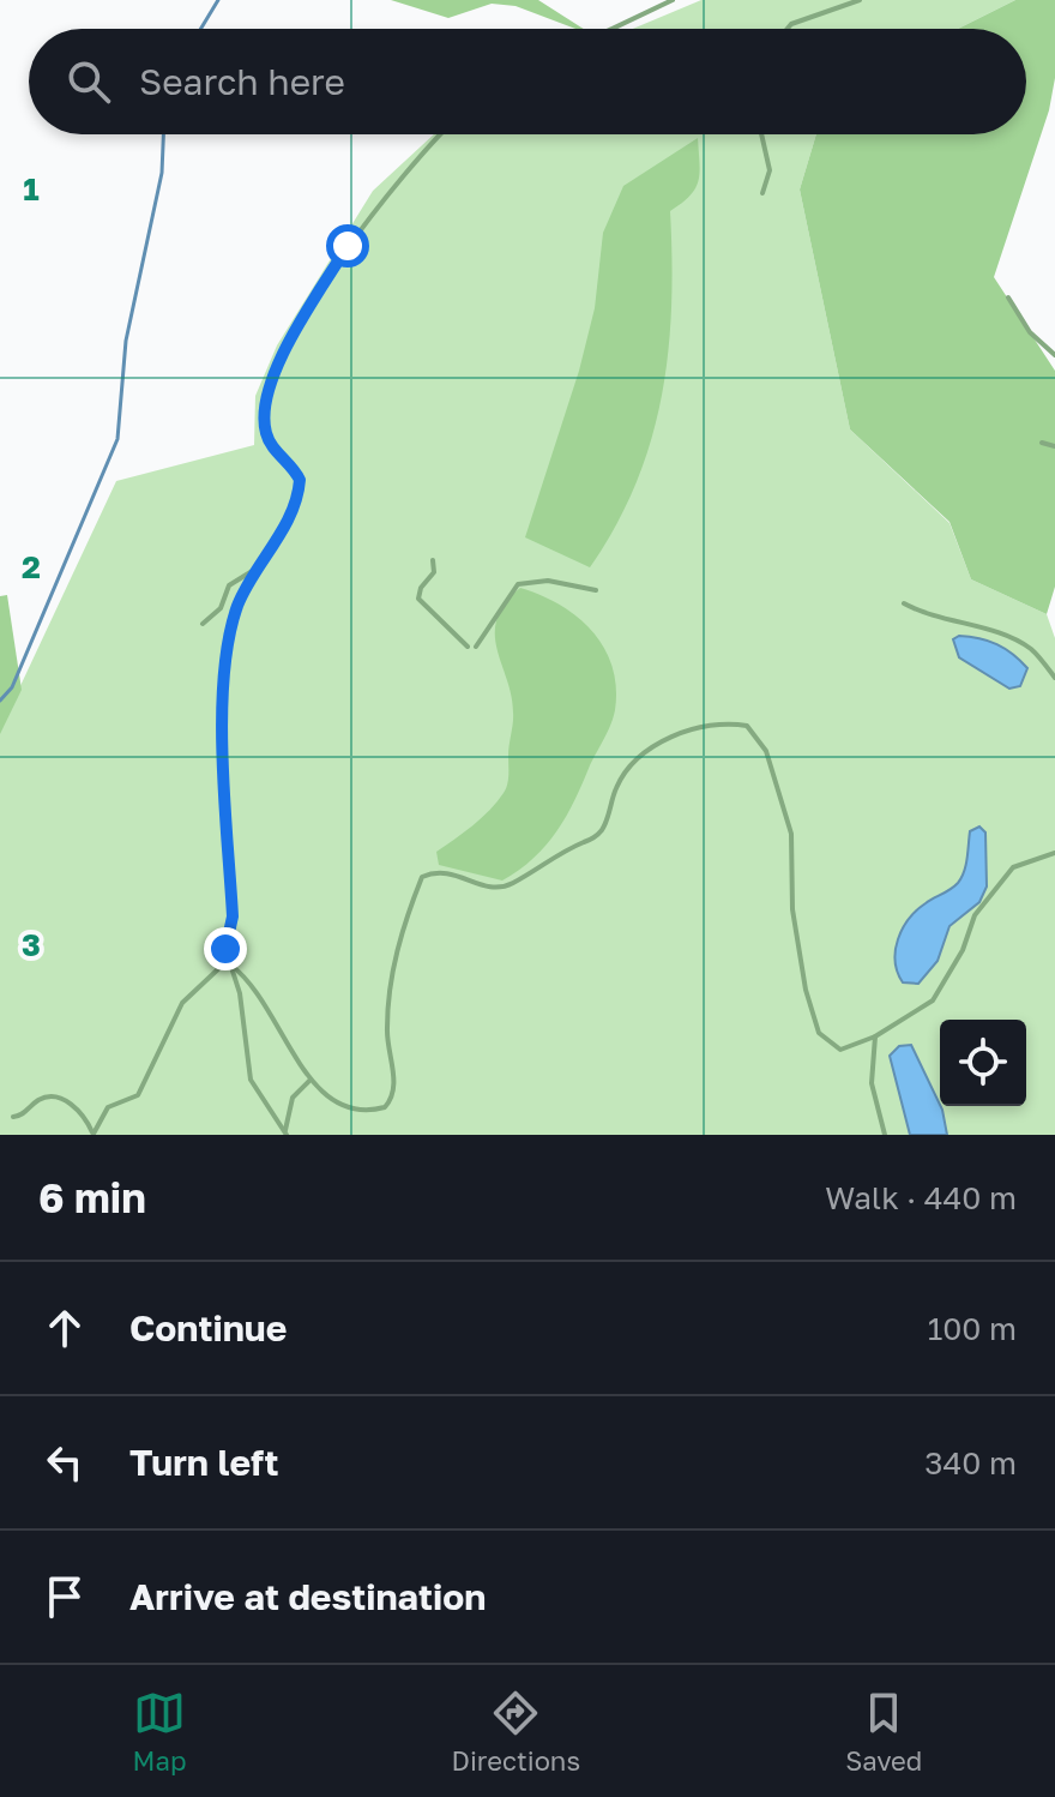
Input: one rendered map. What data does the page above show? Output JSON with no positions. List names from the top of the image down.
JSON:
{
  "page": {
    "search": "Search here",
    "heading": ["6 min", "Walk · 440 m"],
    "list": [
      ["Continue", "100 m"],
      ["Turn left", "340 m"],
      "Arrive at destination"
    ],
    "nav": ["Map", "Directions", "Saved"]
  },
  "grid": {
    "rows": ["1", "2", "3"]
  }
}
